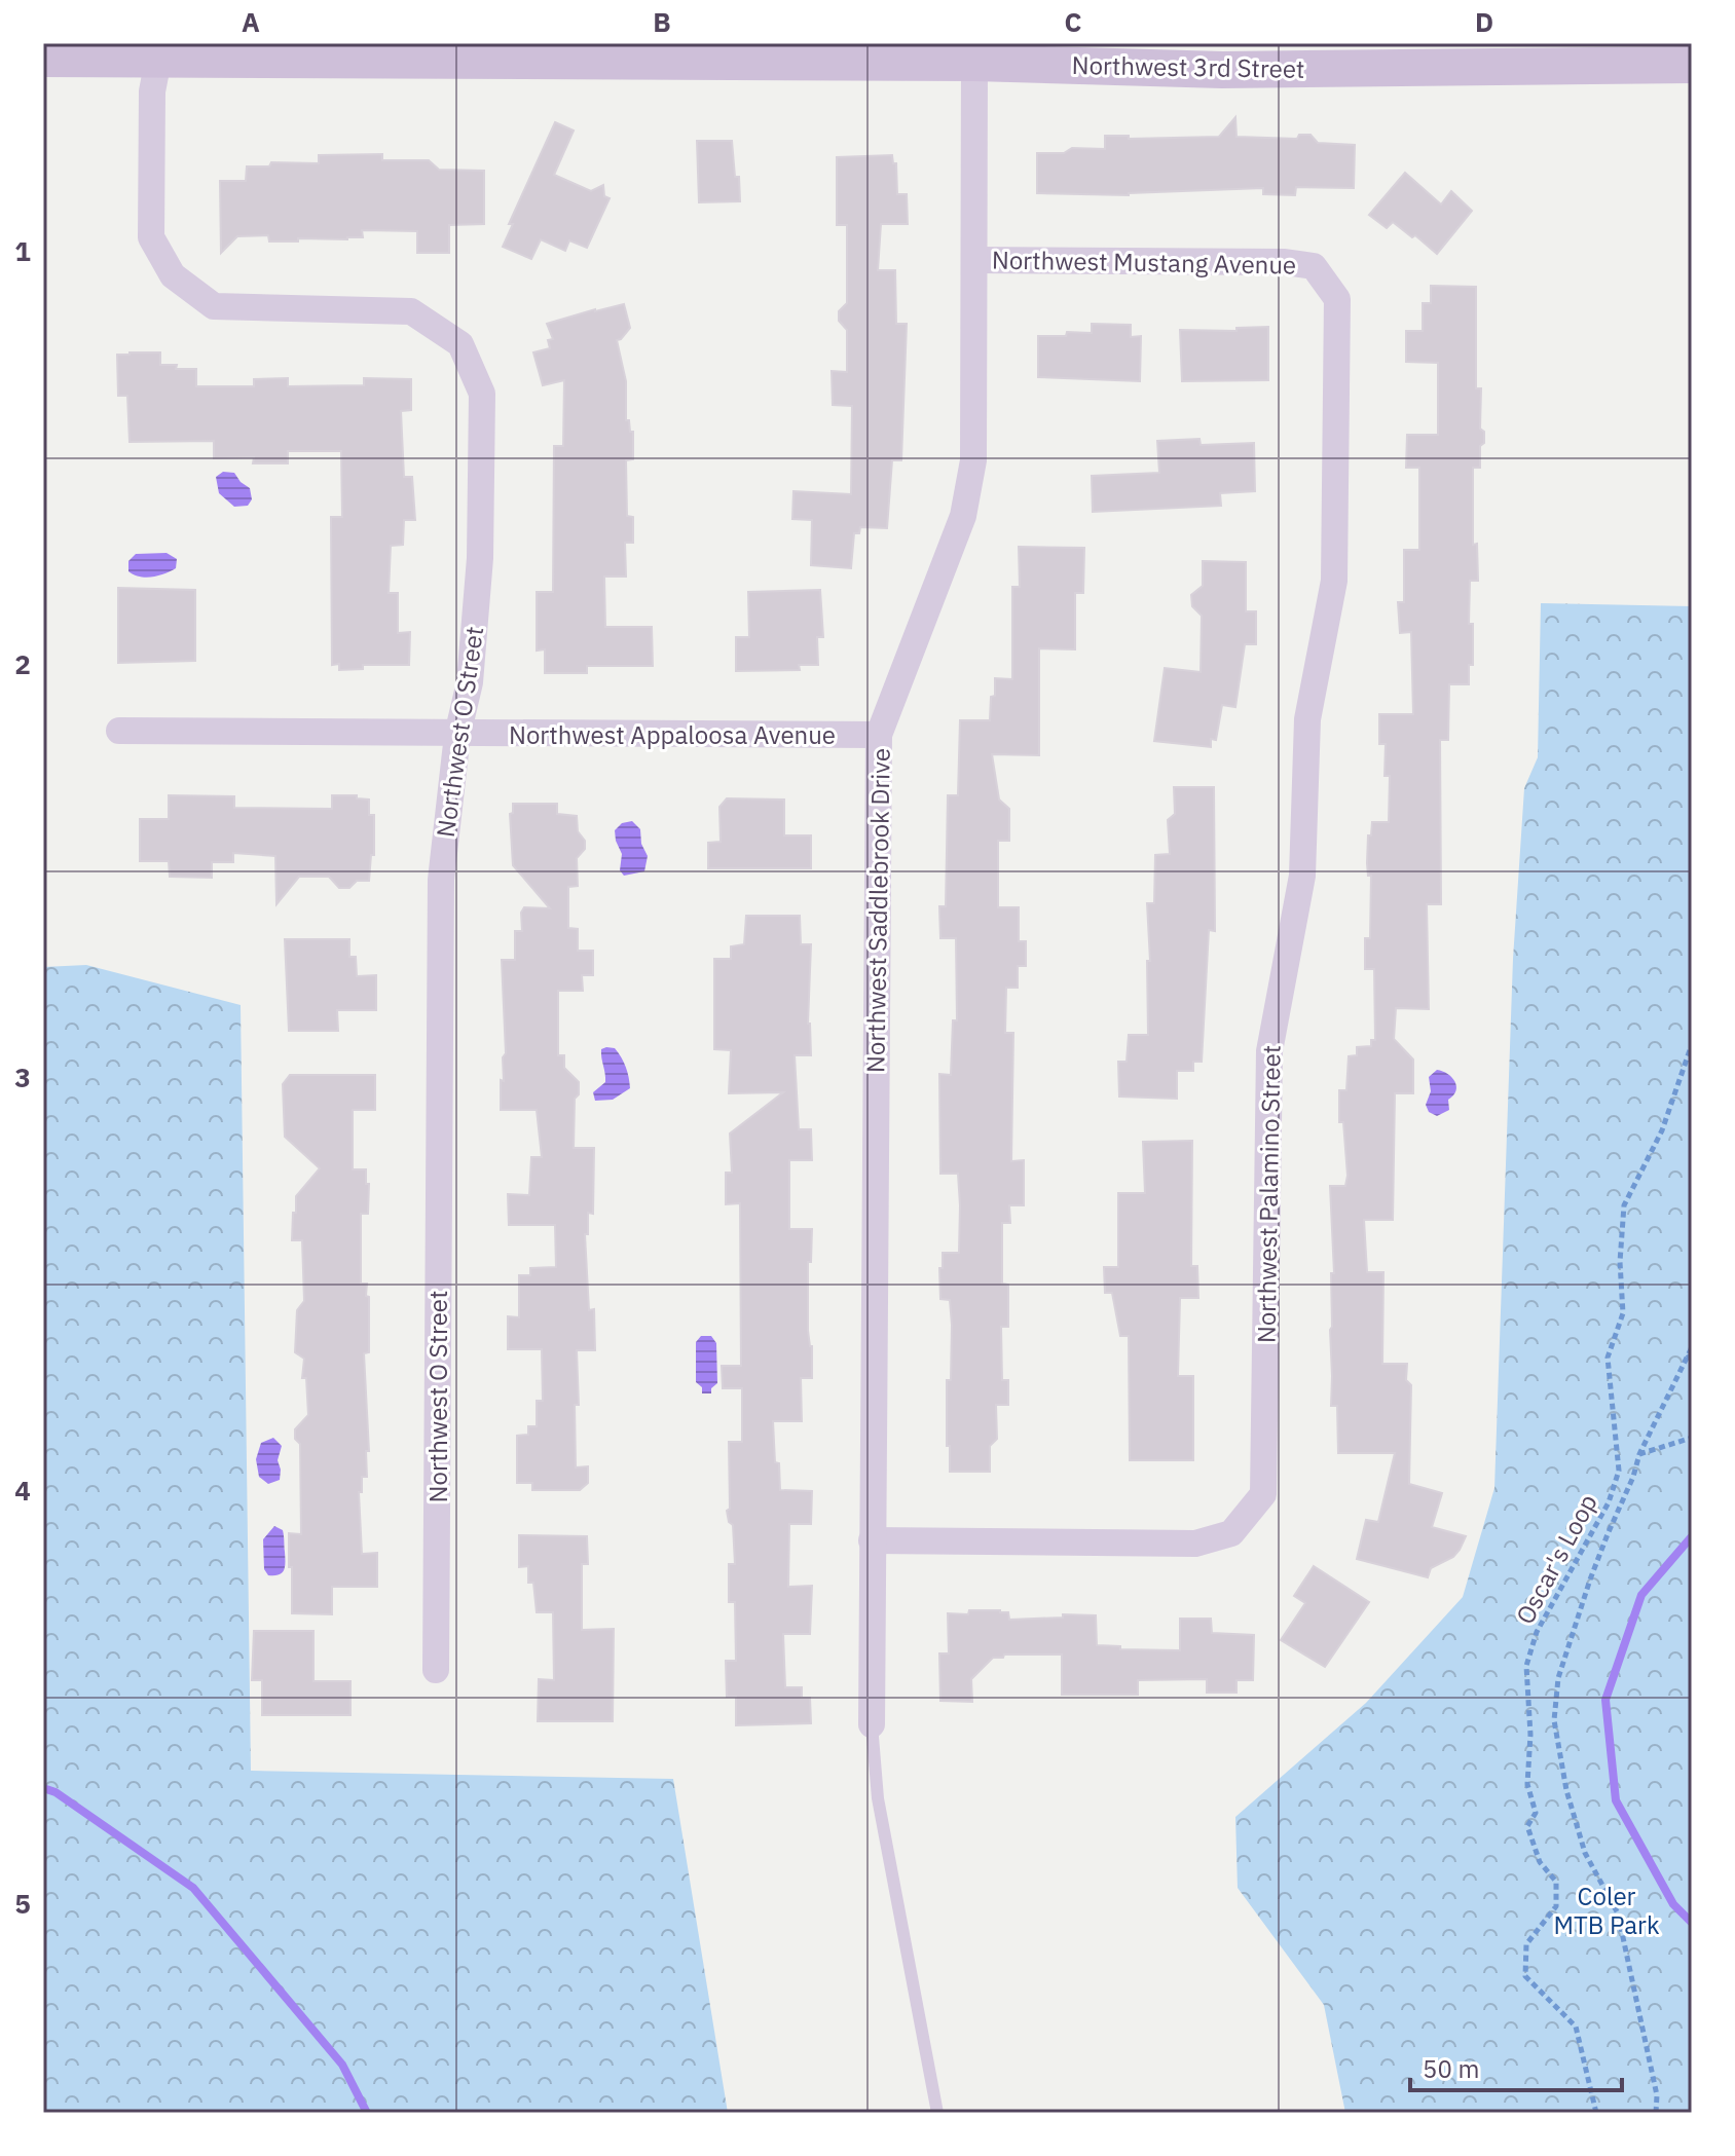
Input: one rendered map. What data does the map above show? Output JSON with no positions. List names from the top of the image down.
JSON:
{
  "streets": {
    "street": [
      "Northwest 3rd Street",
      "Northwest Mustang Avenue",
      "Northwest O Street",
      "Northwest Appaloosa Avenue",
      "Northwest Saddlebrook Drive",
      "Northwest Palamino Street"
    ],
    "path": ["Oscar's Loop"]
  },
  "crossings": [
    ["Northwest 3rd Street", "Northwest O Street"],
    ["Northwest 3rd Street", "Northwest Saddlebrook Drive"],
    ["Northwest Mustang Avenue", "Northwest Saddlebrook Drive"],
    ["Northwest Mustang Avenue", "Northwest Palamino Street"],
    ["Northwest O Street", "Northwest Appaloosa Avenue"],
    ["Northwest Appaloosa Avenue", "Northwest Saddlebrook Drive"],
    ["Northwest Saddlebrook Drive", "Northwest Palamino Street"]
  ],
  "parks": ["Coler MTB Park"],
  "scale_bar": "50 m",
  "grid": {
    "columns": [
      "A",
      "B",
      "C",
      "D"
    ],
    "rows": [
      "1",
      "2",
      "3",
      "4",
      "5"
    ]
  }
}
